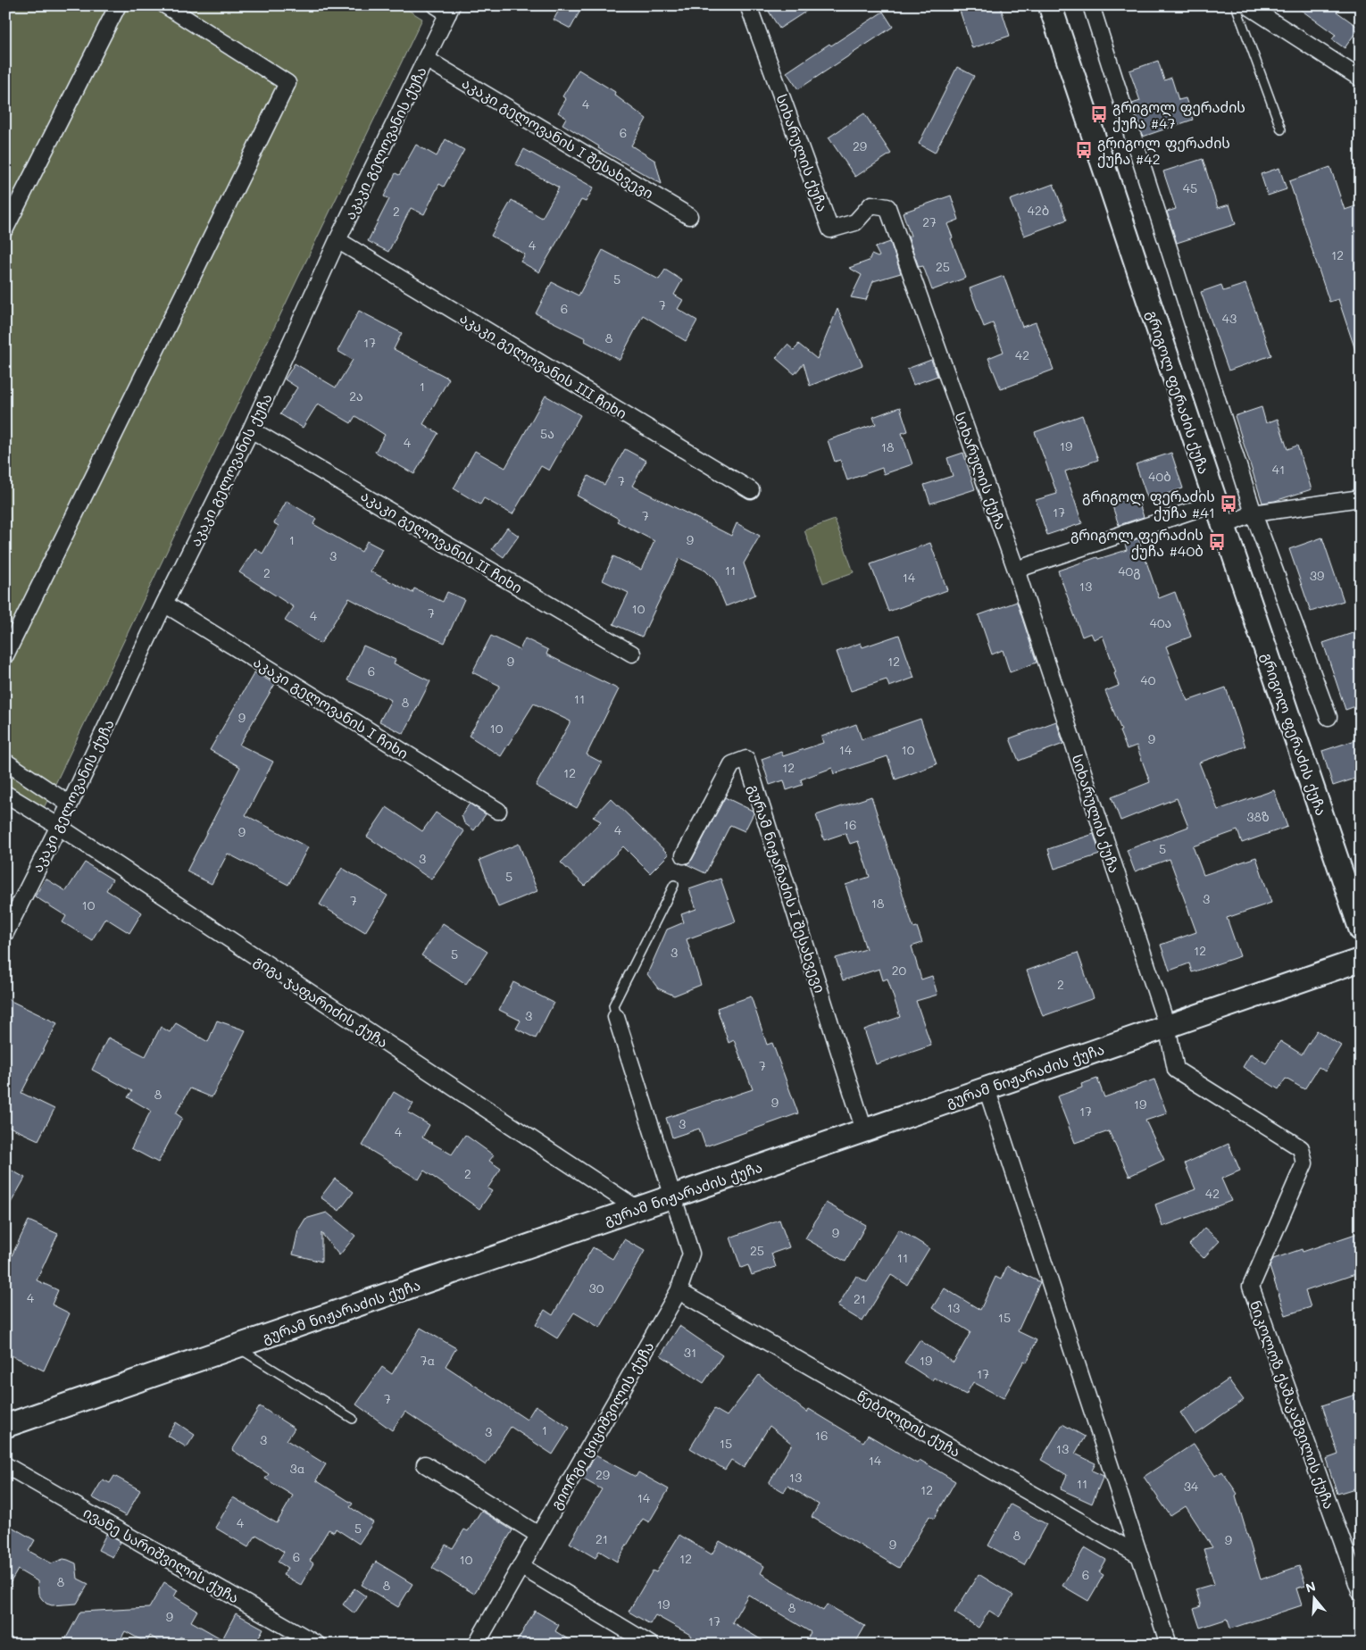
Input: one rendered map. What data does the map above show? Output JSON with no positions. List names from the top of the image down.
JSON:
{
  "streets": {
    "street": [
      "აკაკი გელოვანის I შესახვევი",
      "აკაკი გელოვანის ქუჩა",
      "სიხარულის ქუჩა",
      "აკაკი გელოვანის III ჩიხი",
      "გრიგოლ ფერაძის ქუჩა",
      "აკაკი გელოვანის II ჩიხი",
      "აკაკი გელოვანის I ჩიხი",
      "გურამ ნიჟარაძის I შესახვევი",
      "გიგა ჯაფარიძის ქუჩა",
      "გურამ ნიჟარაძის ქუჩა",
      "ნიკოლოზ ქაშაკაშვილის ქუჩა",
      "წებელდის ქუჩა",
      "გიორგი ციციშვილის ქუჩა",
      "ივანე სარიშვილის ქუჩა"
    ]
  },
  "crossings": [
    ["აკაკი გელოვანის I შესახვევი", "აკაკი გელოვანის ქუჩა"],
    ["აკაკი გელოვანის ქუჩა", "აკაკი გელოვანის III ჩიხი"],
    ["აკაკი გელოვანის ქუჩა", "აკაკი გელოვანის II ჩიხი"],
    ["აკაკი გელოვანის ქუჩა", "აკაკი გელოვანის I ჩიხი"],
    ["აკაკი გელოვანის ქუჩა", "გიგა ჯაფარიძის ქუჩა"],
    ["სიხარულის ქუჩა", "გურამ ნიჟარაძის ქუჩა"],
    ["სიხარულის ქუჩა", "ნიკოლოზ ქაშაკაშვილის ქუჩა"],
    ["გურამ ნიჟარაძის I შესახვევი", "გურამ ნიჟარაძის ქუჩა"],
    ["გიგა ჯაფარიძის ქუჩა", "გურამ ნიჟარაძის ქუჩა"],
    ["გურამ ნიჟარაძის ქუჩა", "ნიკოლოზ ქაშაკაშვილის ქუჩა"],
    ["გურამ ნიჟარაძის ქუჩა", "გიორგი ციციშვილის ქუჩა"],
    ["წებელდის ქუჩა", "გიორგი ციციშვილის ქუჩა"]
  ],
  "places": {
    "bus stop": [
      "გრიგოლ ფერაძის ქუჩა #47",
      "გრიგოლ ფერაძის ქუჩა #42",
      "გრიგოლ ფერაძის ქუჩა #41",
      "გრიგოლ ფერაძის ქუჩა #40ბ"
    ]
  },
  "house_numbers": [
    "4",
    "6",
    "29",
    "45",
    "42ბ",
    "2",
    "27",
    "4",
    "12",
    "25",
    "5",
    "7",
    "6",
    "43",
    "8",
    "17",
    "42",
    "1",
    "2ა",
    "5ა",
    "4",
    "19",
    "18",
    "41",
    "40ბ",
    "7",
    "17",
    "7",
    "1",
    "9",
    "3",
    "11",
    "40გ",
    "2",
    "39",
    "14",
    "13",
    "10",
    "7",
    "4",
    "40ა",
    "9",
    "12",
    "6",
    "40",
    "11",
    "8",
    "9",
    "10",
    "9",
    "14",
    "10",
    "12",
    "12",
    "38ზ",
    "16",
    "4",
    "9",
    "5",
    "3",
    "5",
    "3",
    "7",
    "18",
    "10",
    "12",
    "3",
    "5",
    "20",
    "2",
    "3",
    "7",
    "8",
    "9",
    "19",
    "17",
    "3",
    "4",
    "2",
    "42",
    "9",
    "25",
    "11",
    "30",
    "4",
    "21",
    "13",
    "15",
    "31",
    "7a",
    "19",
    "17",
    "7",
    "1",
    "3",
    "16",
    "3",
    "15",
    "13",
    "14",
    "3a",
    "29",
    "13",
    "11",
    "34",
    "12",
    "14",
    "4",
    "5",
    "8",
    "21",
    "9",
    "9",
    "6",
    "12",
    "10",
    "6",
    "8",
    "8",
    "19",
    "8",
    "9",
    "17"
  ],
  "north": "top"
}
